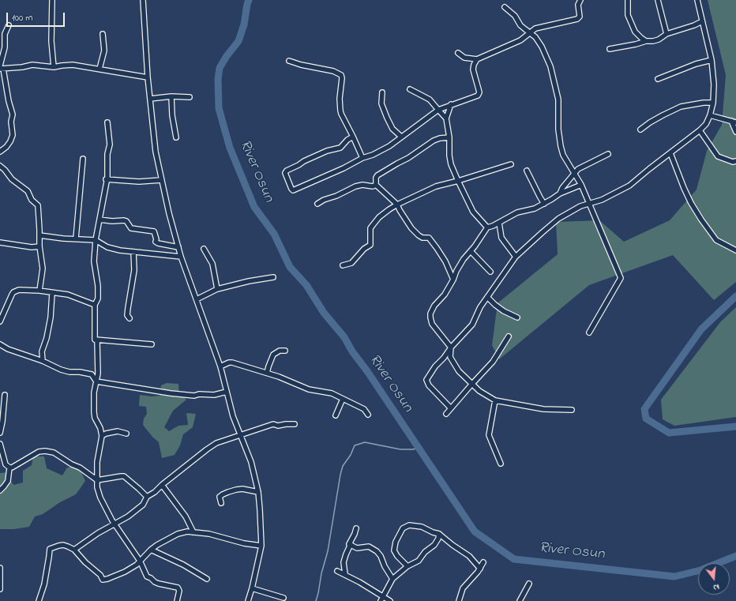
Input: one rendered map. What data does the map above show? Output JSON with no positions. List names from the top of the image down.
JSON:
{
  "water": ["River Osun"],
  "scale_bar": "100 m",
  "north": "bottom"
}
